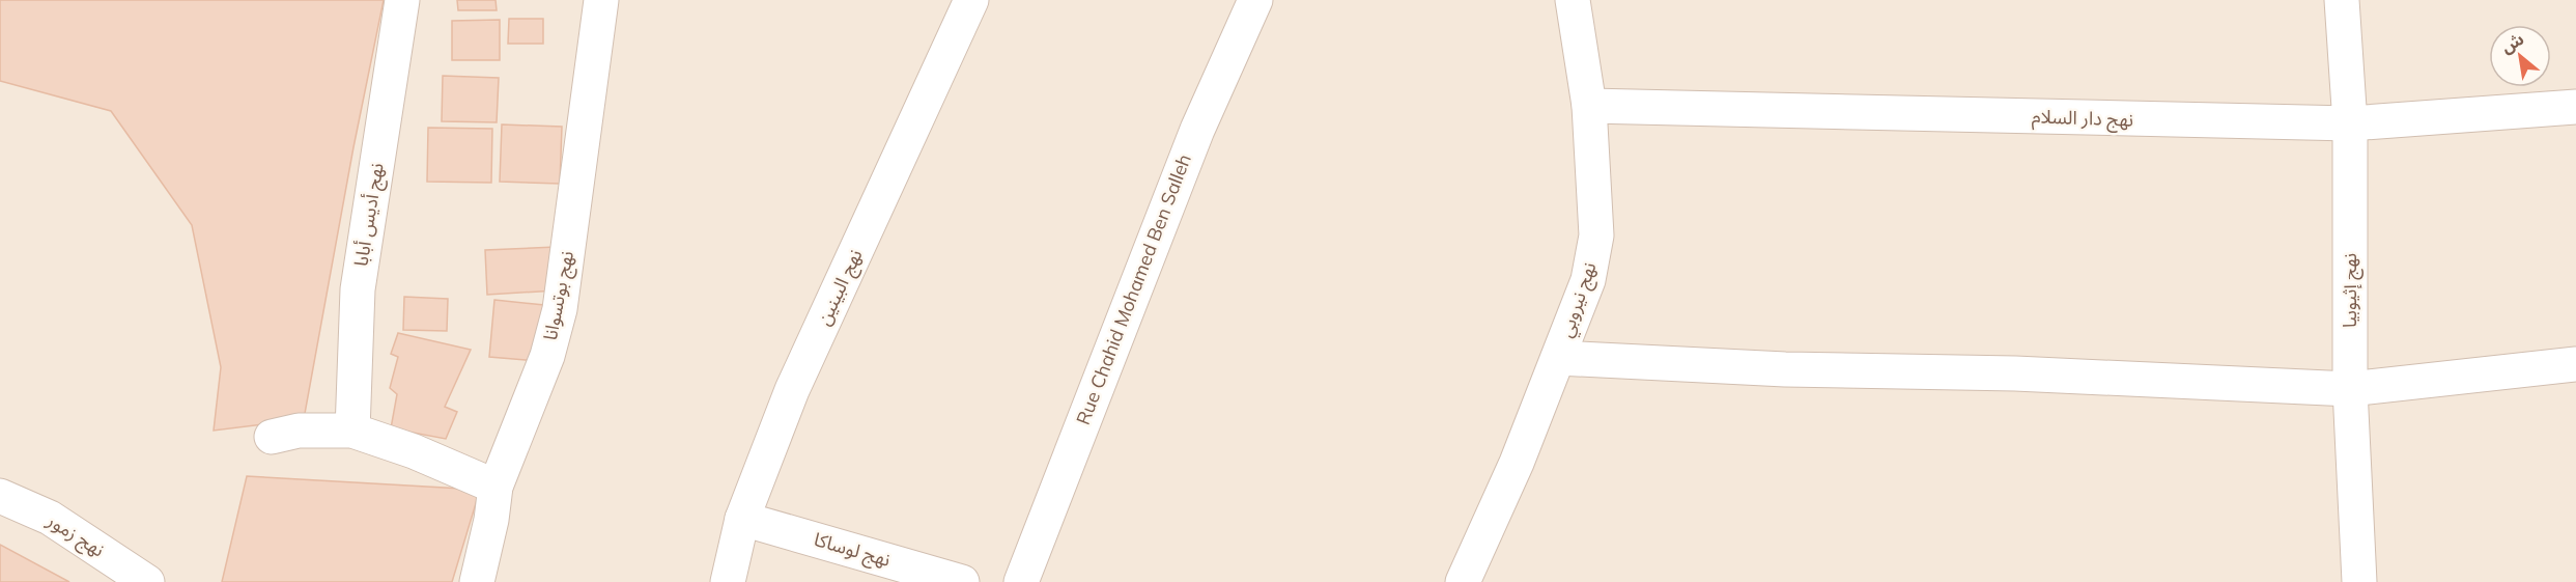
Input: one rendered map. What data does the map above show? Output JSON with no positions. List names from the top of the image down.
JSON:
{
  "streets": {
    "street": [
      "نهج دار السلام",
      "نهج أديس أبابا",
      "نهج البينين",
      "Rue Chahid Mohamed Ben Salleh",
      "نهج إثيوبيا",
      "نهج بوتسوانا",
      "نهج نيروبي",
      "نهج زمور",
      "نهج لوساكا"
    ]
  },
  "crossings": [
    ["نهج دار السلام", "نهج إثيوبيا"],
    ["نهج دار السلام", "نهج نيروبي"],
    ["نهج البينين", "نهج لوساكا"]
  ],
  "north": "top left"
}
